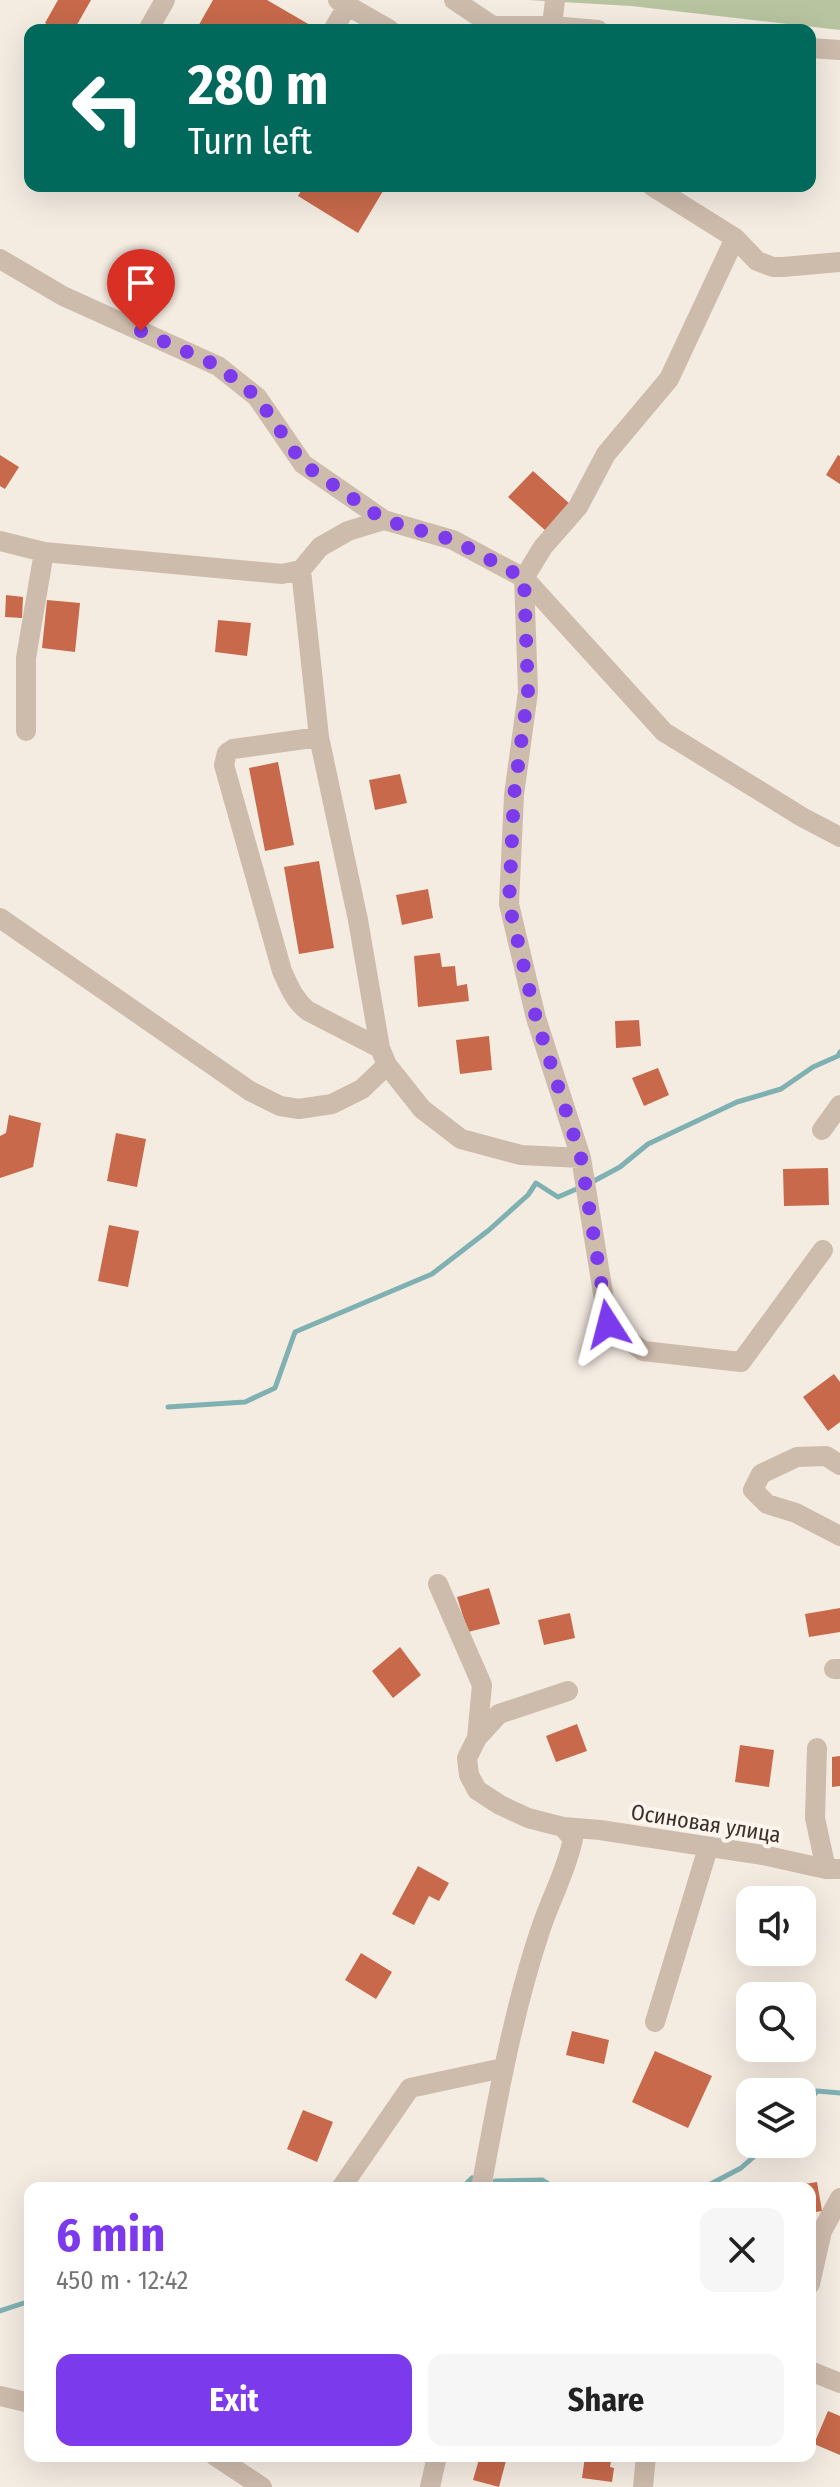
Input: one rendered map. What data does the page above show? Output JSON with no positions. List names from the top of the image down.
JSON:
{
  "streets": {
    "street": ["Осиновая улица"]
  },
  "page": {
    "turn": ["280 m", "Turn left"],
    "heading": ["6 min", "450 m · 12:42"],
    "buttons": ["Exit", "Share"]
  }
}
